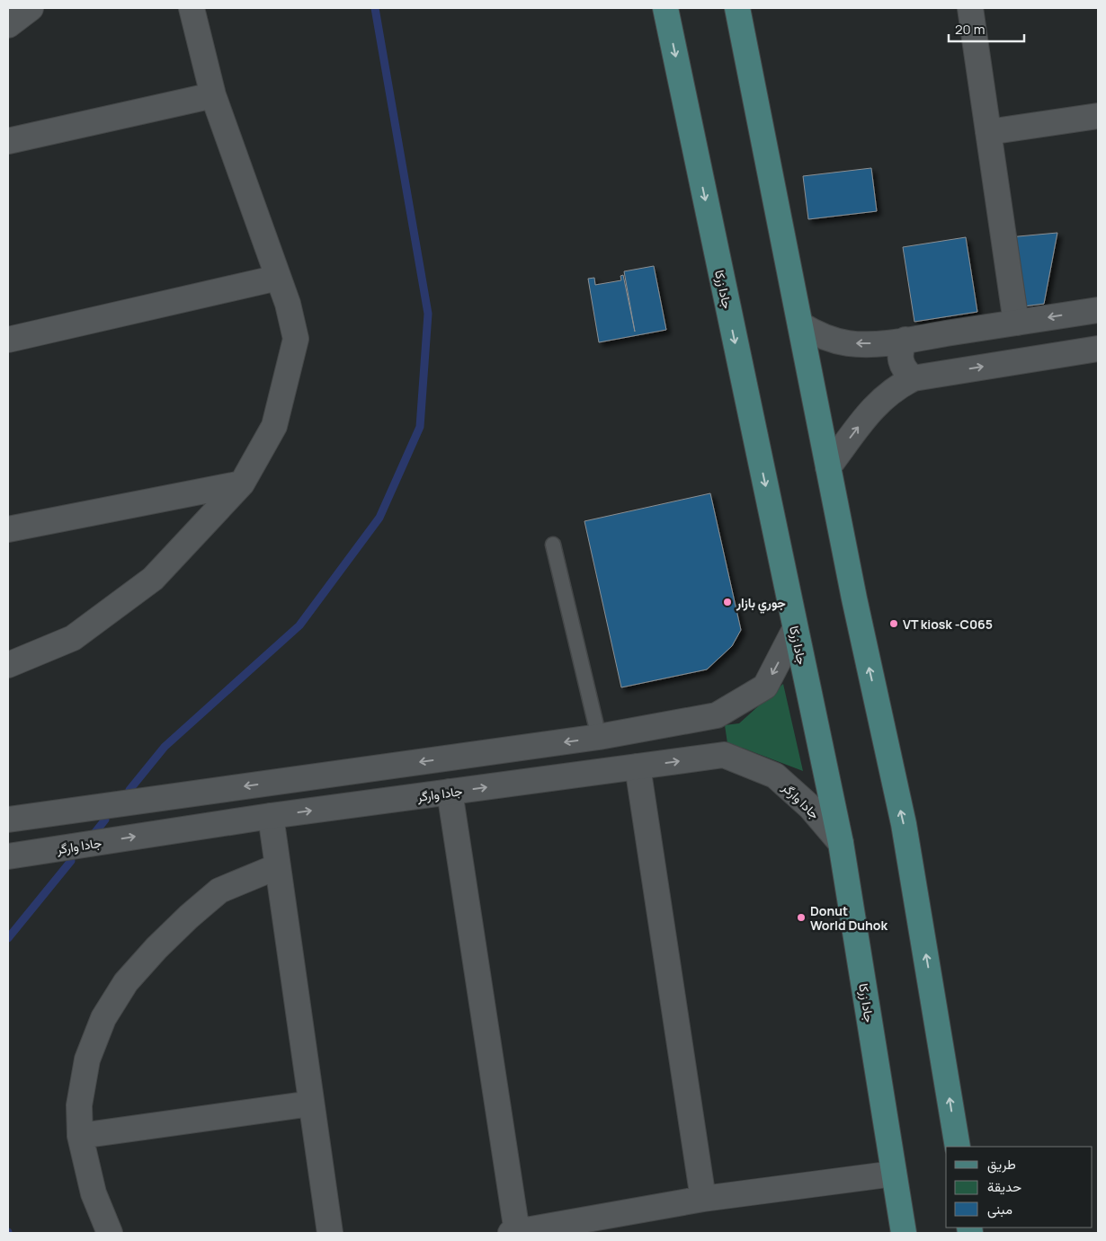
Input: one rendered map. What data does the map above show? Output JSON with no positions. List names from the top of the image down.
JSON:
{
  "streets": {
    "main road": ["جادا زرکا"],
    "street": ["جادا وارگر"]
  },
  "crossings": [
    ["جادا زرکا", "جادا وارگر"]
  ],
  "places": ["جوري بازار", "VT kiosk -C065", "Donut World Duhok"],
  "legend": ["طريق", "حديقة", "مبنى"],
  "scale_bar": "20 m"
}
